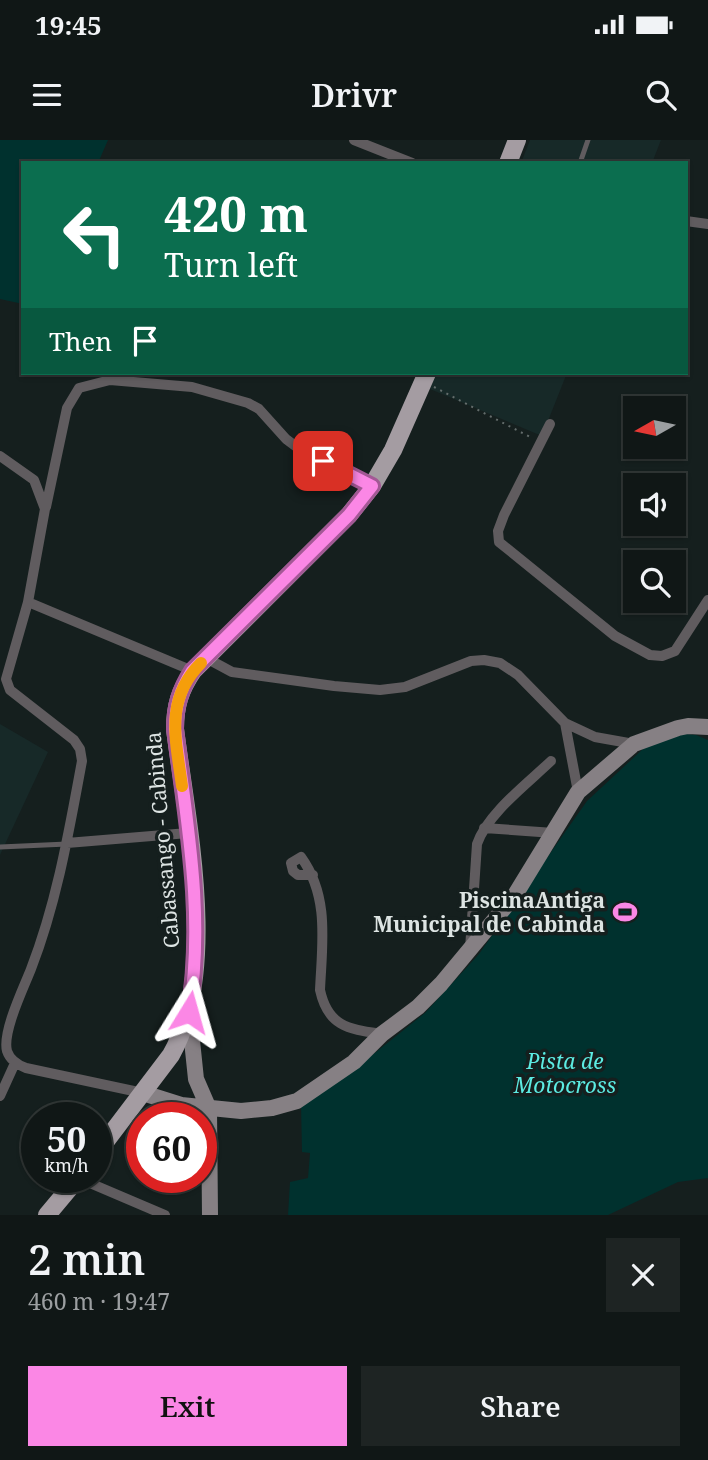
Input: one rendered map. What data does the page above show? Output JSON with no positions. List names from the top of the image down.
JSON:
{
  "streets": {
    "main road": ["Cabassango - Cabinda"]
  },
  "parks": ["Pista de Motocross"],
  "places": {
    "sports": ["PiscinaAntiga Municipal de Cabinda"]
  },
  "north": "left",
  "page": {
    "status": "19:45",
    "header": "Drivr",
    "turn": ["420 m", "Turn left"],
    "then": "Then",
    "speed": "50 km/h",
    "limit": "60",
    "heading": ["2 min", "460 m · 19:47"],
    "buttons": ["Exit", "Share"]
  }
}
